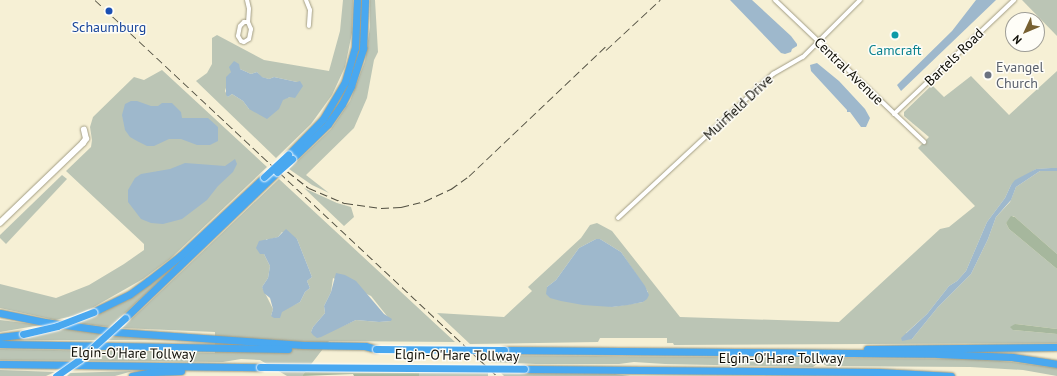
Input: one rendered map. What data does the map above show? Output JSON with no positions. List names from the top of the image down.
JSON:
{
  "streets": {
    "highway": ["Elgin-O'Hare Tollway"],
    "street": ["Bartels Road", "Central Avenue", "Muirfield Drive"]
  },
  "crossings": [
    ["Bartels Road", "Central Avenue"],
    ["Central Avenue", "Muirfield Drive"]
  ],
  "places": ["Schaumburg", "Camcraft", "Evangel Church"],
  "north": "bottom left"
}
